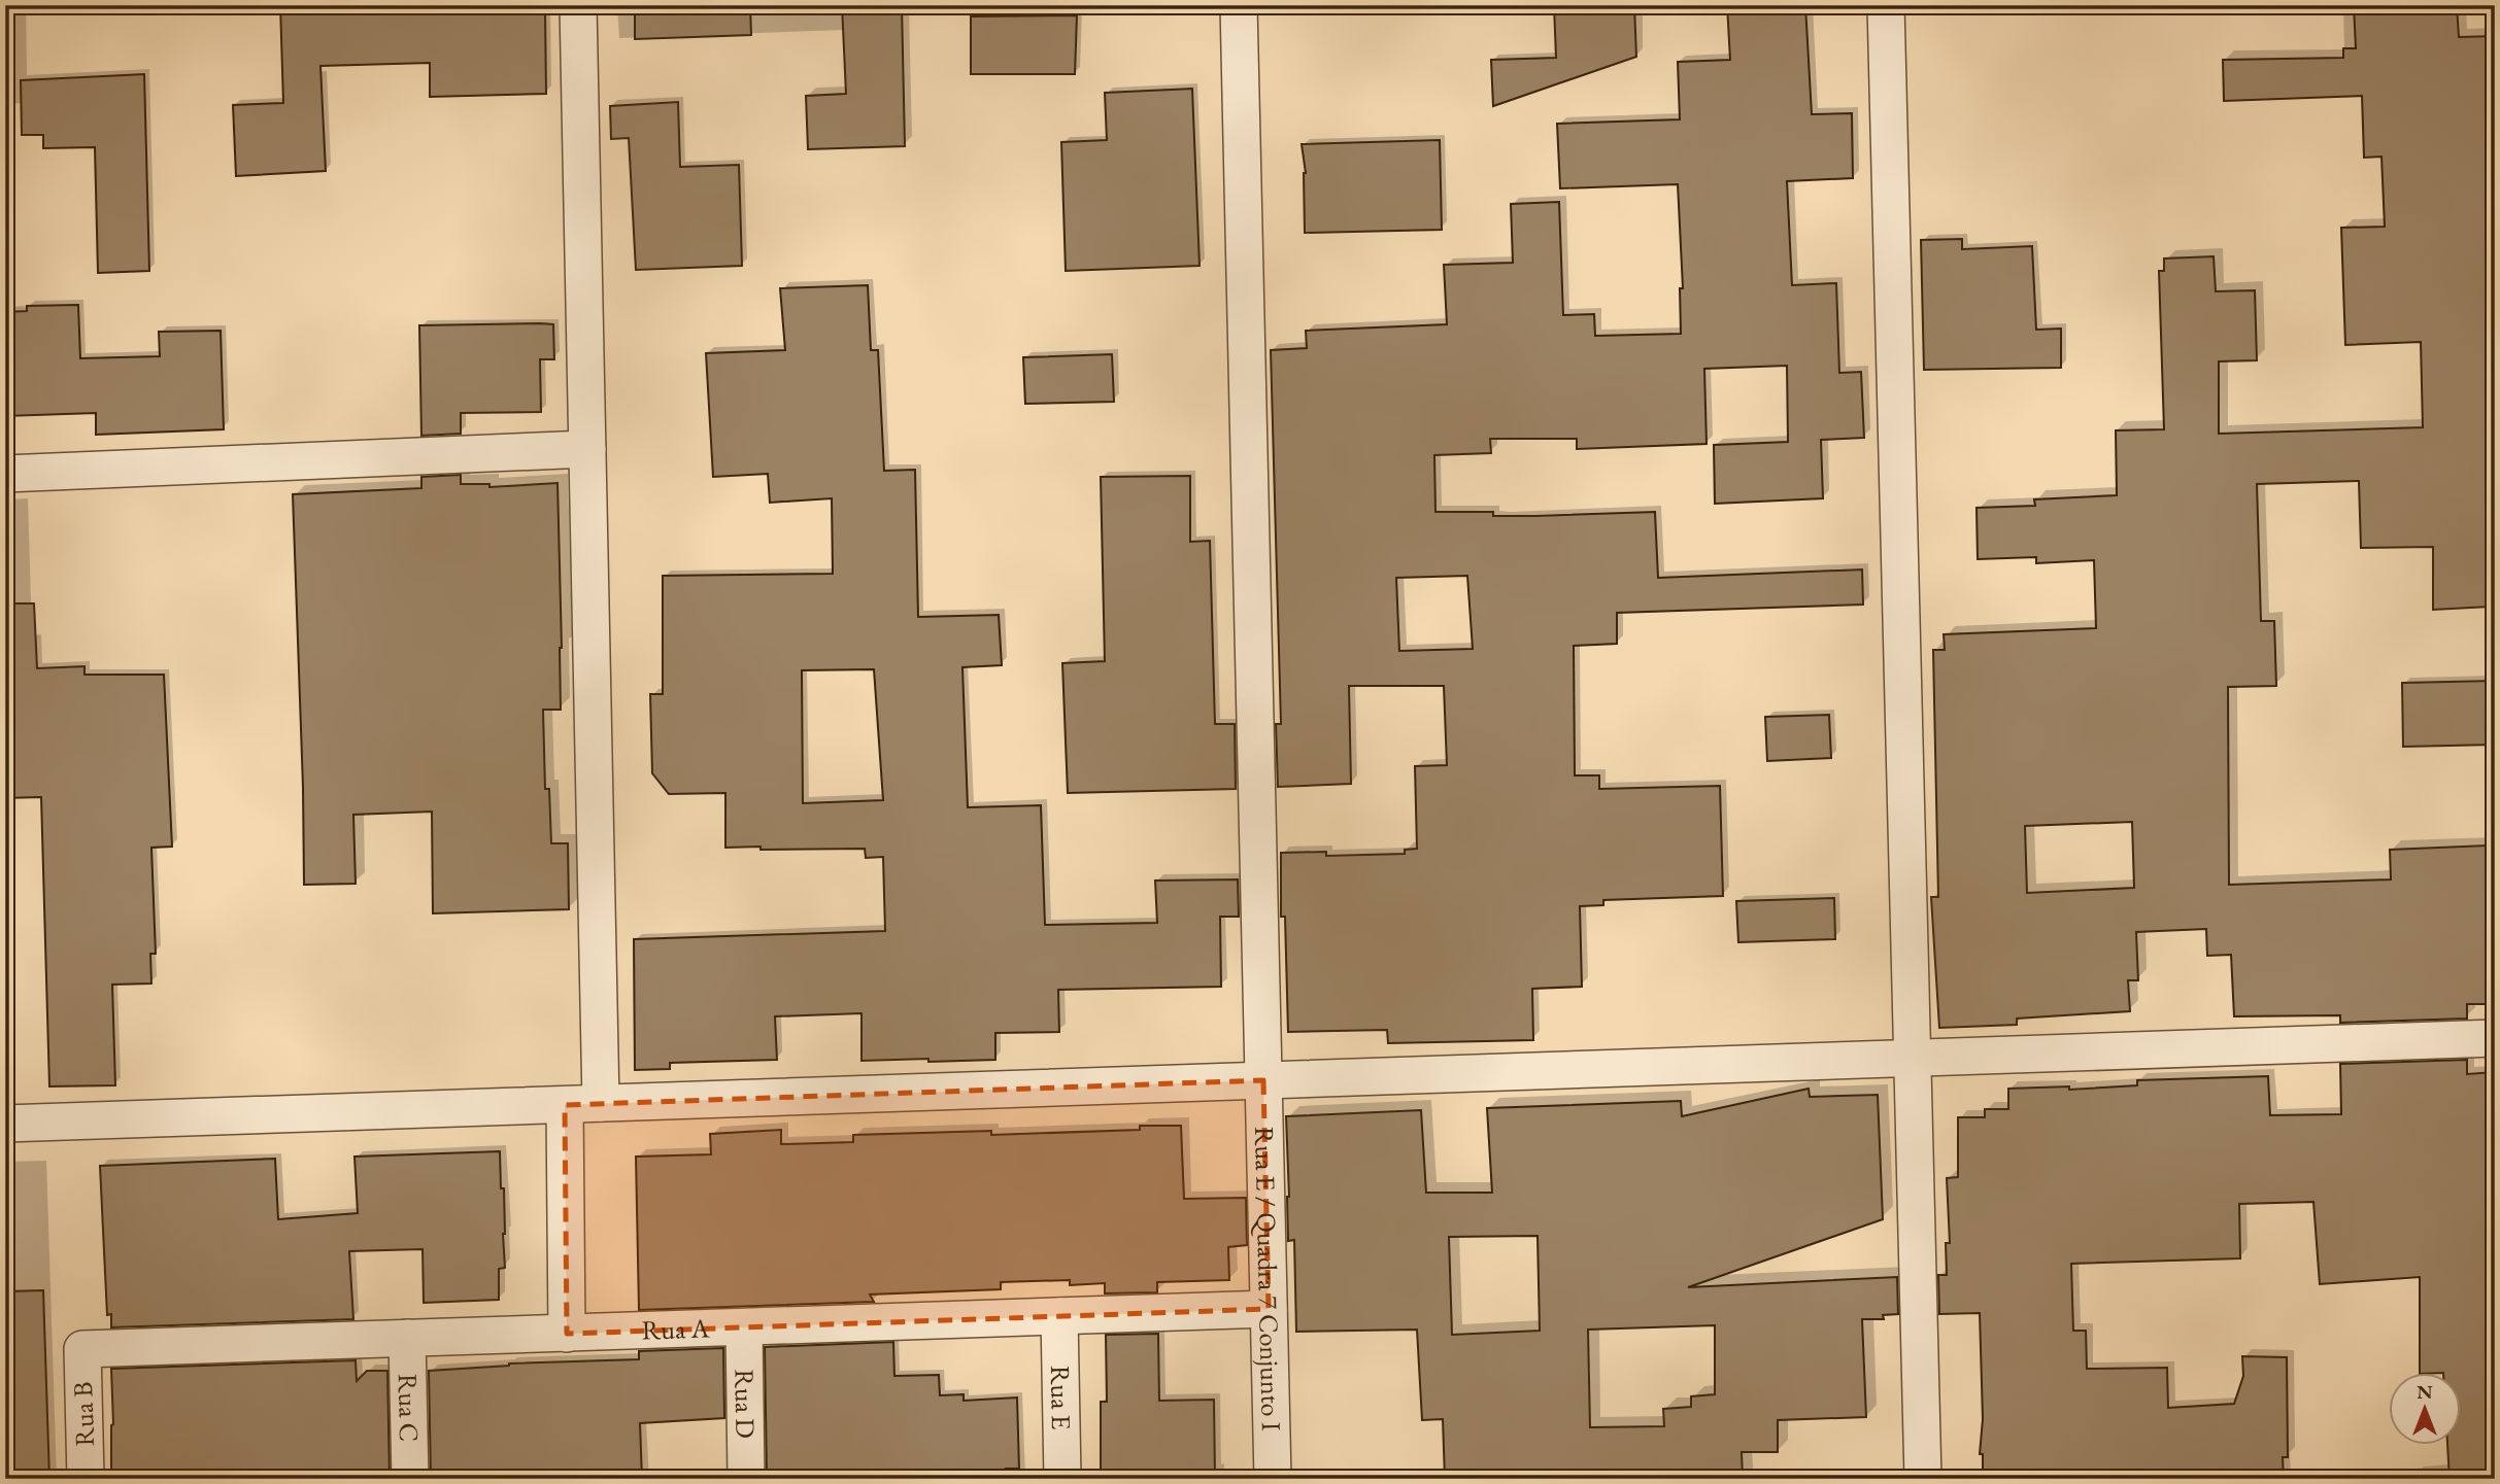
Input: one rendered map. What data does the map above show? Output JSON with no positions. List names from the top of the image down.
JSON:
{
  "streets": {
    "street": [
      "Rua E / Quadra 7 Conjunto I",
      "Rua A",
      "Rua E",
      "Rua D",
      "Rua C",
      "Rua B"
    ]
  },
  "crossings": [
    ["Rua E / Quadra 7 Conjunto I", "Rua A"],
    ["Rua A", "Rua E"],
    ["Rua A", "Rua D"],
    ["Rua A", "Rua C"],
    ["Rua A", "Rua B"]
  ],
  "north": "top"
}
